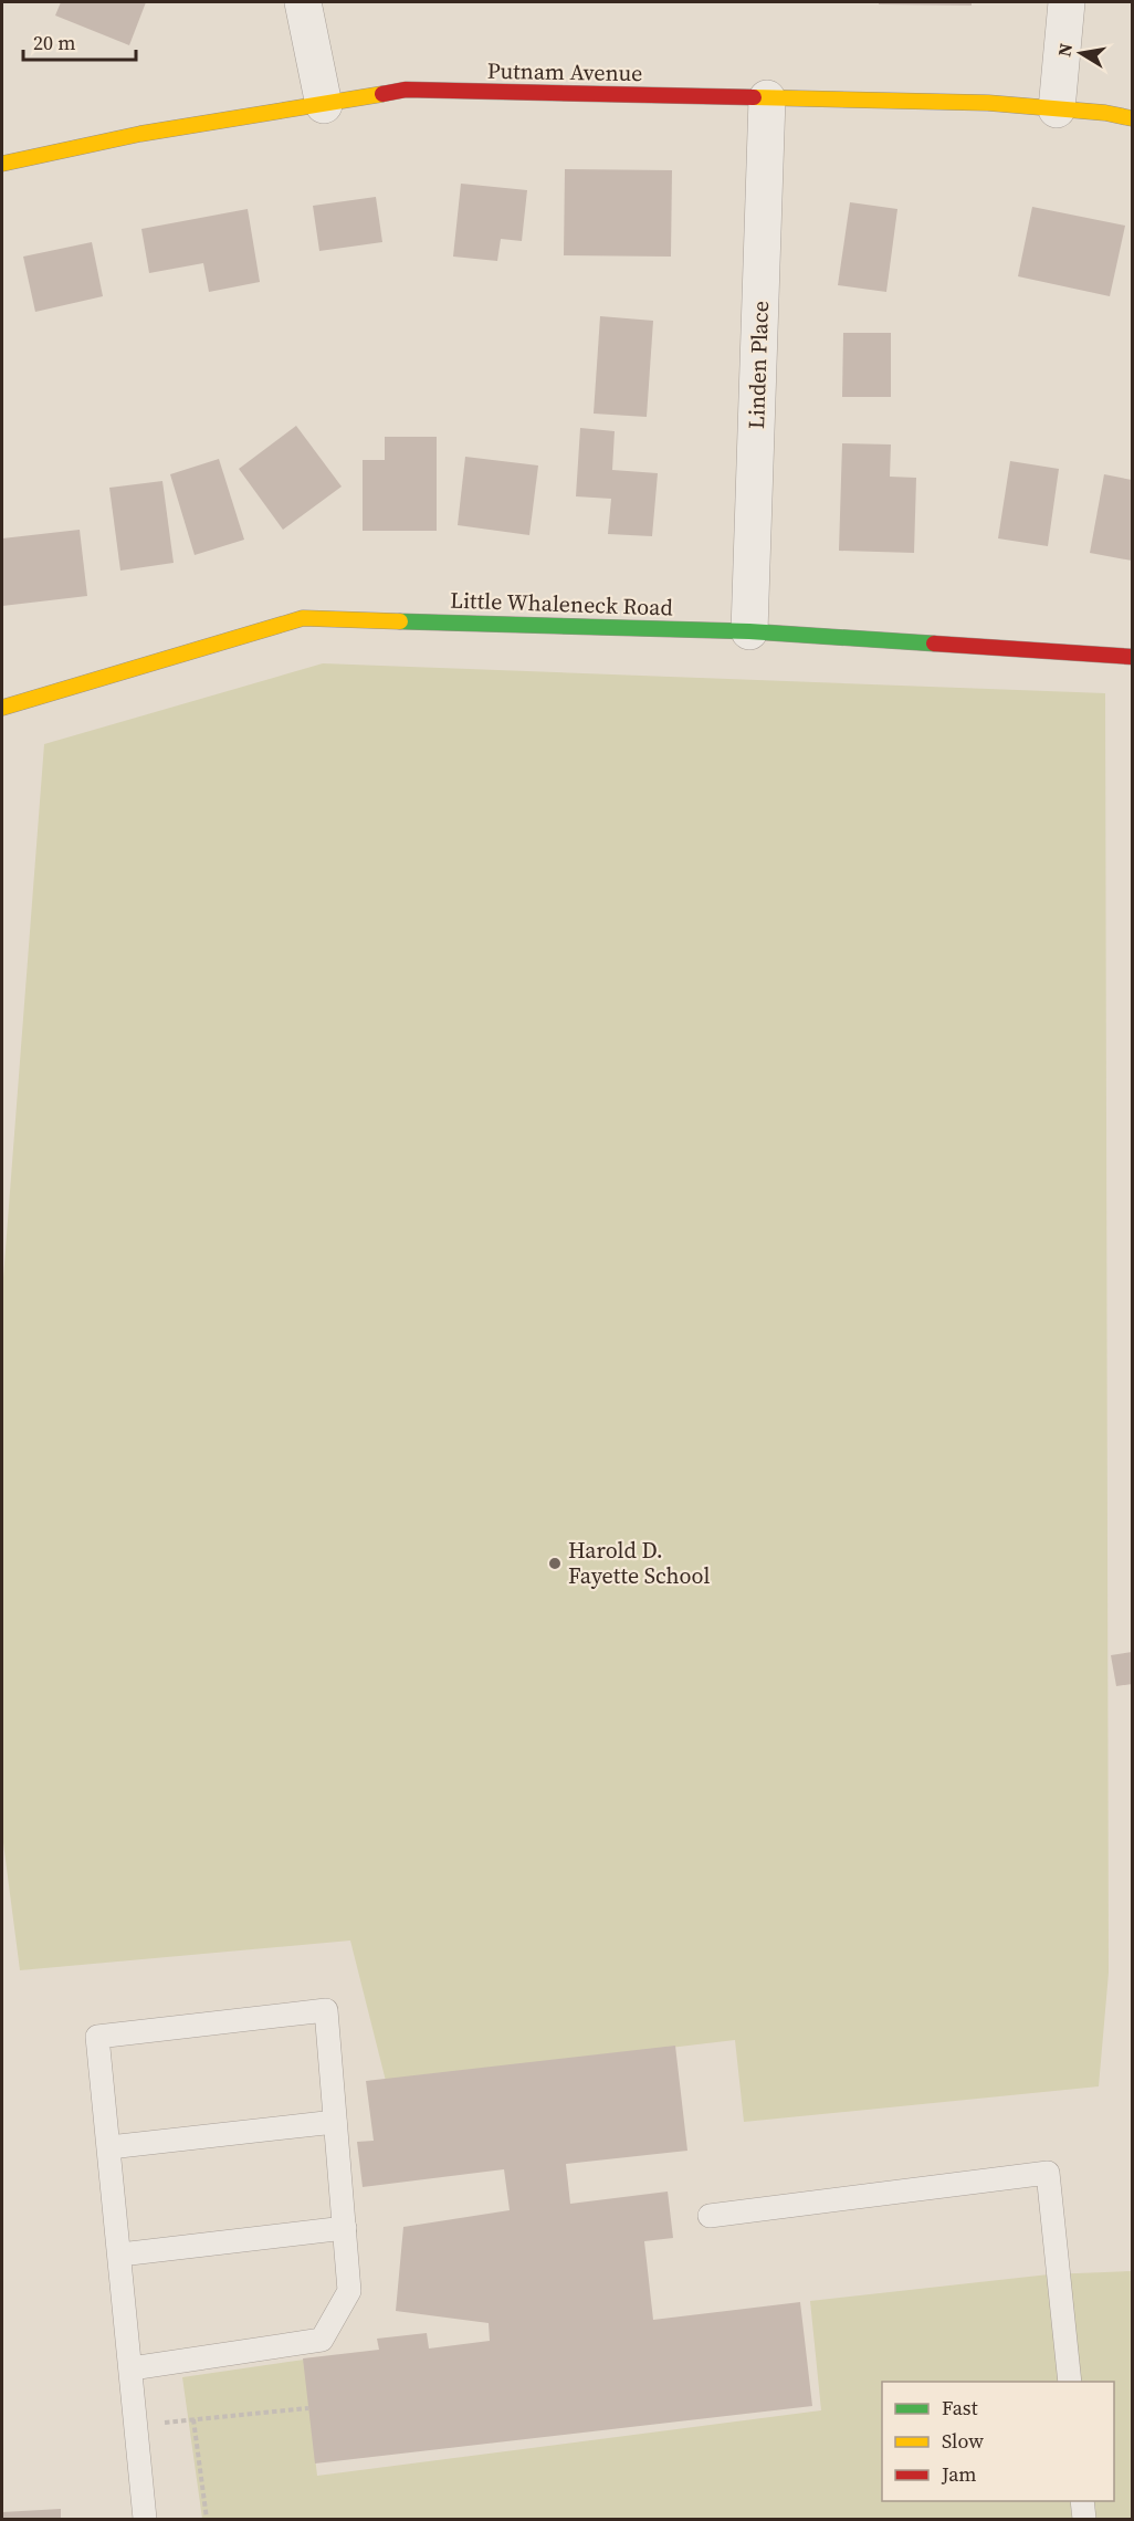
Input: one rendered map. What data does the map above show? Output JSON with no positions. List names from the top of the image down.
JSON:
{
  "streets": {
    "street": ["Putnam Avenue", "Linden Place", "Little Whaleneck Road"]
  },
  "crossings": [
    ["Putnam Avenue", "Linden Place"],
    ["Linden Place", "Little Whaleneck Road"]
  ],
  "places": ["Harold D. Fayette School"],
  "legend": ["Fast", "Slow", "Jam"],
  "scale_bar": "20 m",
  "north": "left"
}
